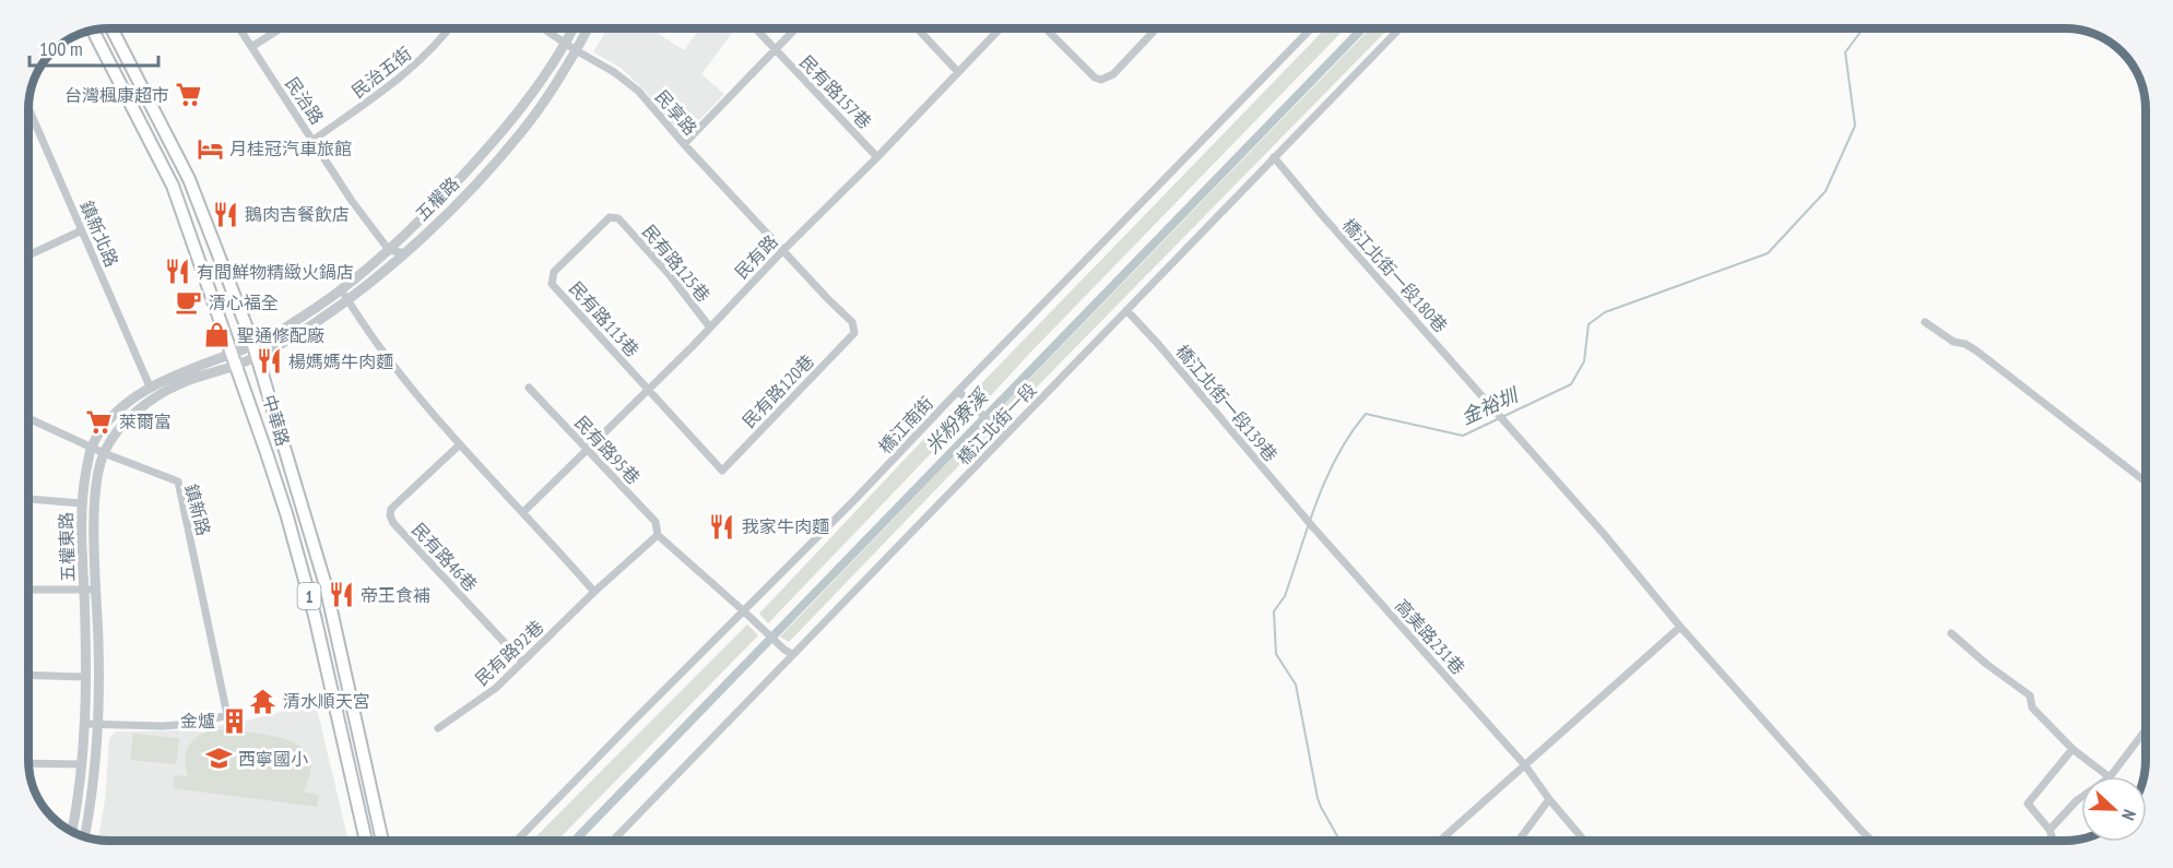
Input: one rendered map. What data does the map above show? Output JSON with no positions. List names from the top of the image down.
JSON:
{
  "streets": {
    "main road": ["中華路", "1"],
    "street": [
      "民治五街",
      "民有路157巷",
      "民治路",
      "民享路",
      "五權路",
      "鎮新北路",
      "民有路",
      "民有路125巷",
      "橋江北街一段180巷",
      "民有路113巷",
      "民有路120巷",
      "橋江北街一段139巷",
      "橋江北街一段",
      "橋江南街",
      "民有路95巷",
      "鎮新路",
      "五權東路",
      "民有路46巷",
      "高美路231巷",
      "民有路92巷"
    ]
  },
  "crossings": [
    ["民治五街", "民治路"],
    ["民有路157巷", "民有路"],
    ["民治路", "五權路"],
    ["民享路", "五權路"],
    ["民享路", "民有路"],
    ["民享路", "民有路120巷"],
    ["五權路", "中華路"],
    ["五權路", "五權東路"],
    ["鎮新北路", "五權東路"],
    ["民有路", "民有路125巷"],
    ["民有路", "民有路113巷"],
    ["民有路", "民有路120巷"],
    ["民有路", "民有路95巷"],
    ["民有路125巷", "民有路113巷"],
    ["橋江北街一段180巷", "橋江北街一段"],
    ["民有路113巷", "民有路120巷"],
    ["橋江北街一段139巷", "橋江北街一段"],
    ["橋江北街一段139巷", "高美路231巷"],
    ["中華路", "五權東路"],
    ["橋江北街一段", "民有路95巷"],
    ["橋江南街", "民有路95巷"],
    ["民有路95巷", "民有路92巷"],
    ["鎮新路", "五權東路"],
    ["民有路46巷", "民有路92巷"]
  ],
  "water": ["金裕圳", "米粉寮溪"],
  "places": {
    "supermarket": ["台灣楓康超市", "萊爾富"],
    "hotel": ["月桂冠汽車旅館"],
    "restaurant": [
      "鵝肉吉餐飲店",
      "有間鮮物精緻火鍋店",
      "楊媽媽牛肉麵",
      "我家牛肉麵",
      "帝王食補"
    ],
    "cafe": ["清心福全"],
    "shop": ["聖通修配廠"],
    "temple": ["清水順天宮"],
    "building": ["金爐"],
    "school or university": ["西寧國小"]
  },
  "scale_bar": "100 m",
  "north": "right"
}
